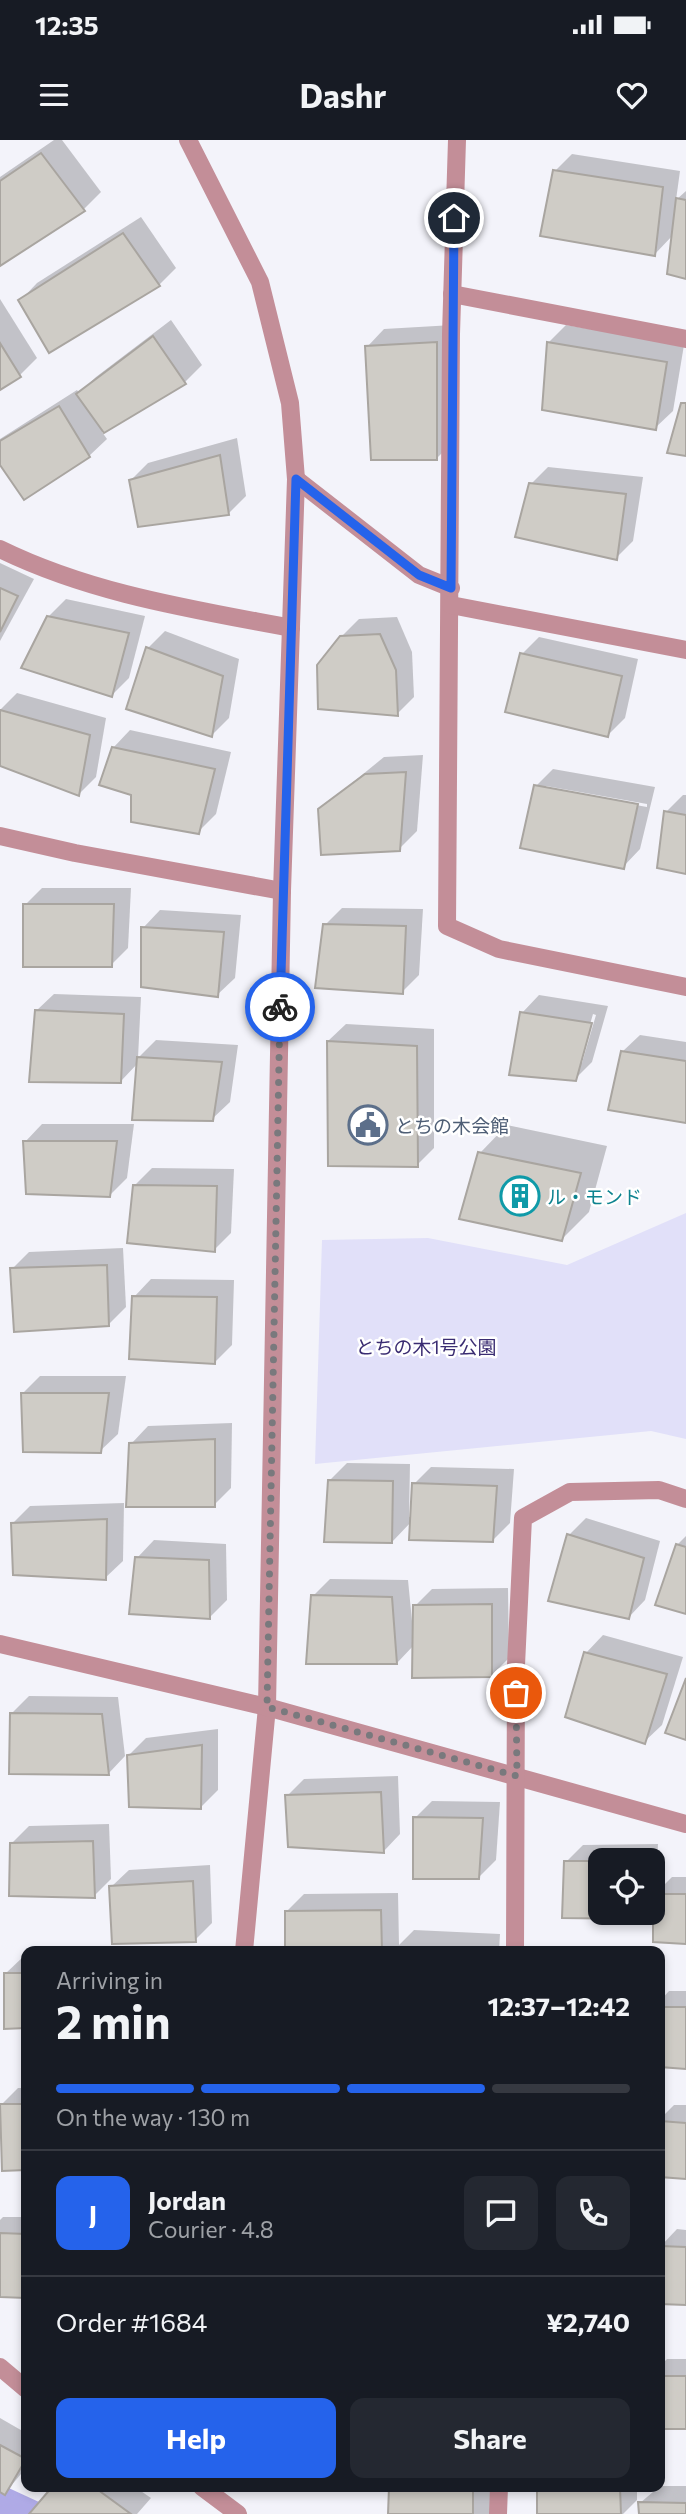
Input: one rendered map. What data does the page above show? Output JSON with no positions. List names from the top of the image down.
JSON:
{
  "parks": ["とちの木1号公園"],
  "places": {
    "public building": ["とちの木会館"],
    "building": ["ル・モンド"]
  },
  "page": {
    "status": "12:35",
    "header": "Dashr",
    "heading": ["2 min", "Arriving in", "12:37–12:42"],
    "panel": [
      "Jordan",
      "Courier · 4.8",
      "Order #1684",
      "¥2,740"
    ],
    "bar": "On the way · 130 m",
    "round": "J",
    "buttons": ["Help", "Share"]
  }
}
